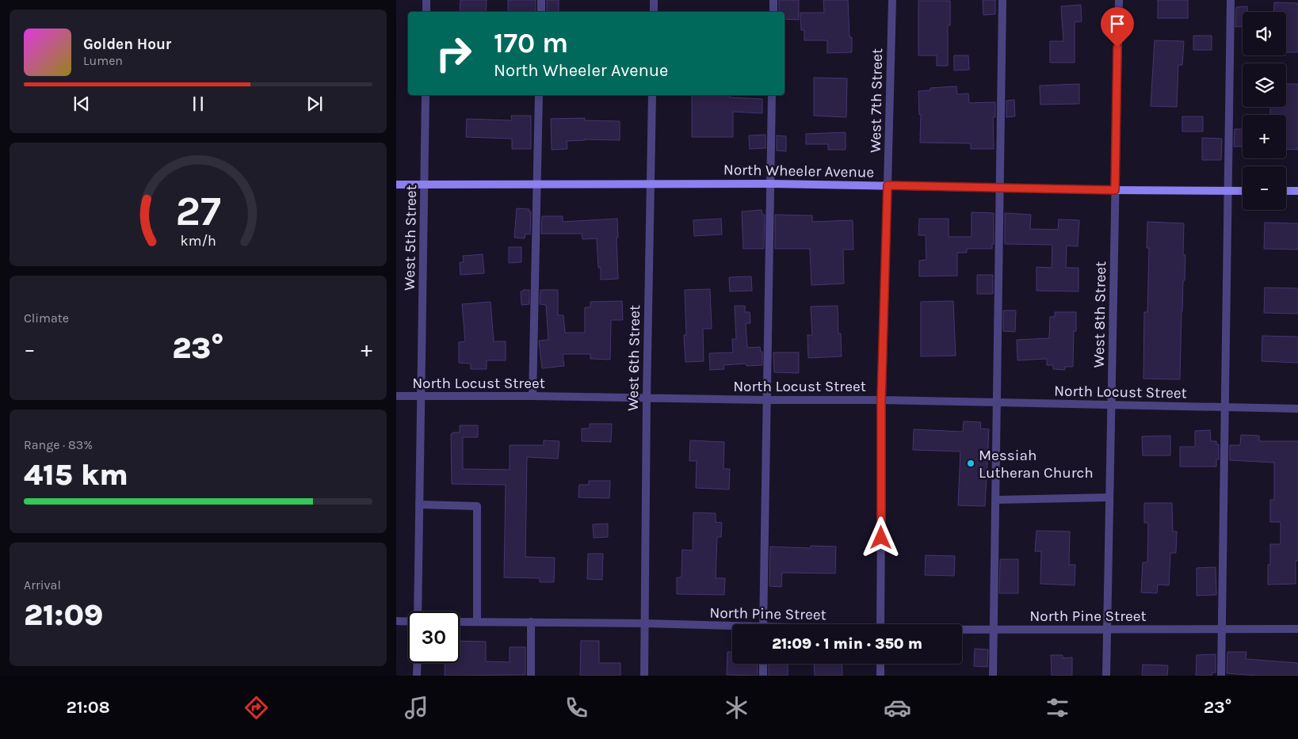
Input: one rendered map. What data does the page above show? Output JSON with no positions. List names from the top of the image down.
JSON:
{
  "streets": {
    "street": [
      "West 7th Street",
      "North Wheeler Avenue",
      "West 5th Street",
      "West 8th Street",
      "West 6th Street",
      "North Locust Street",
      "North Pine Street"
    ]
  },
  "crossings": [
    ["West 7th Street", "North Wheeler Avenue"],
    ["West 7th Street", "North Locust Street"],
    ["North Wheeler Avenue", "West 5th Street"],
    ["North Wheeler Avenue", "West 8th Street"],
    ["North Wheeler Avenue", "West 6th Street"],
    ["West 5th Street", "North Locust Street"],
    ["West 8th Street", "North Locust Street"],
    ["West 8th Street", "North Pine Street"],
    ["West 6th Street", "North Locust Street"],
    ["West 6th Street", "North Pine Street"]
  ],
  "places": ["Messiah Lutheran Church"],
  "page": {
    "map_buttons": ["+", "−"],
    "turn": ["170 m", "North Wheeler Avenue"],
    "song": ["Golden Hour", "Lumen"],
    "tile": [
      "Climate",
      ["Range · 83%", "415 km"],
      ["Arrival", "21:09"]
    ],
    "heat": ["−", "23°", "+"],
    "limit": "30",
    "trip": "21:09 · 1 min · 350 m",
    "tabs": ["21:08", "23°"],
    "gauge": ["27", "km/h"]
  }
}
